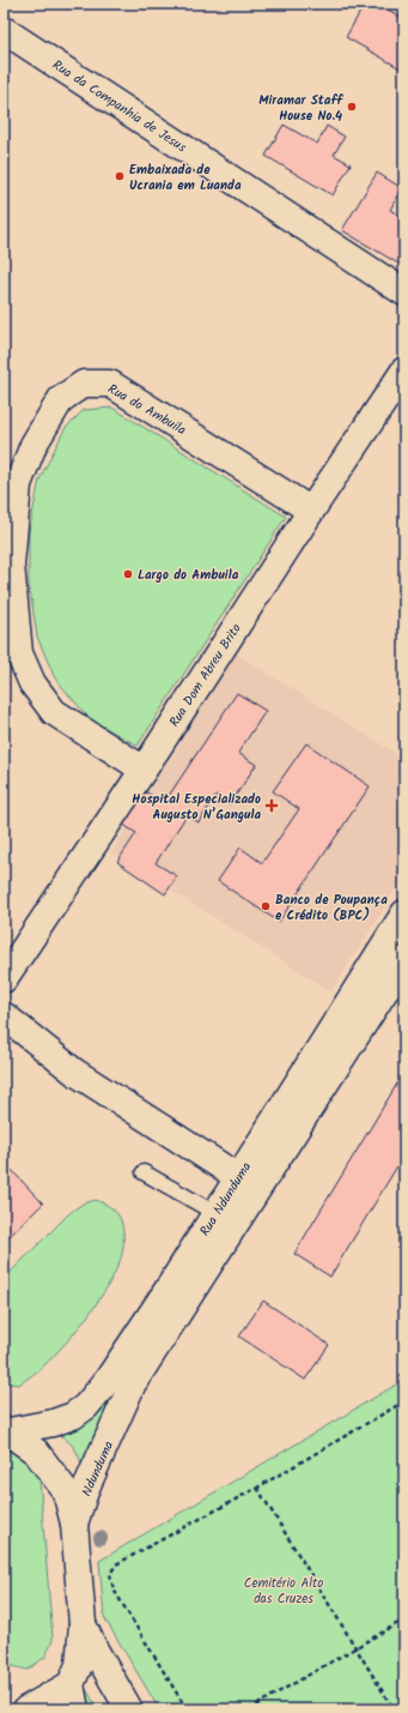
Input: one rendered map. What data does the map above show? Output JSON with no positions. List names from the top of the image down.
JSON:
{
  "streets": {
    "street": [
      "Rua da Companhia de Jesus",
      "Rua do Ambuila",
      "Rua Dom Abreu Brito",
      "Rua Ndunduma",
      "Ndunduma"
    ]
  },
  "crossings": [
    ["Rua do Ambuila", "Rua Dom Abreu Brito"],
    ["Rua Ndunduma", "Ndunduma"]
  ],
  "parks": ["Cemitério Alto das Cruzes"],
  "places": {
    "other": [
      "Miramar Staff House No.4",
      "Embaixada de Ucrania em Luanda",
      "Largo do Ambuila",
      "Banco de Poupança e Crédito (BPC)"
    ],
    "health": ["Hospital Especializado Augusto N’Gangula"]
  }
}
